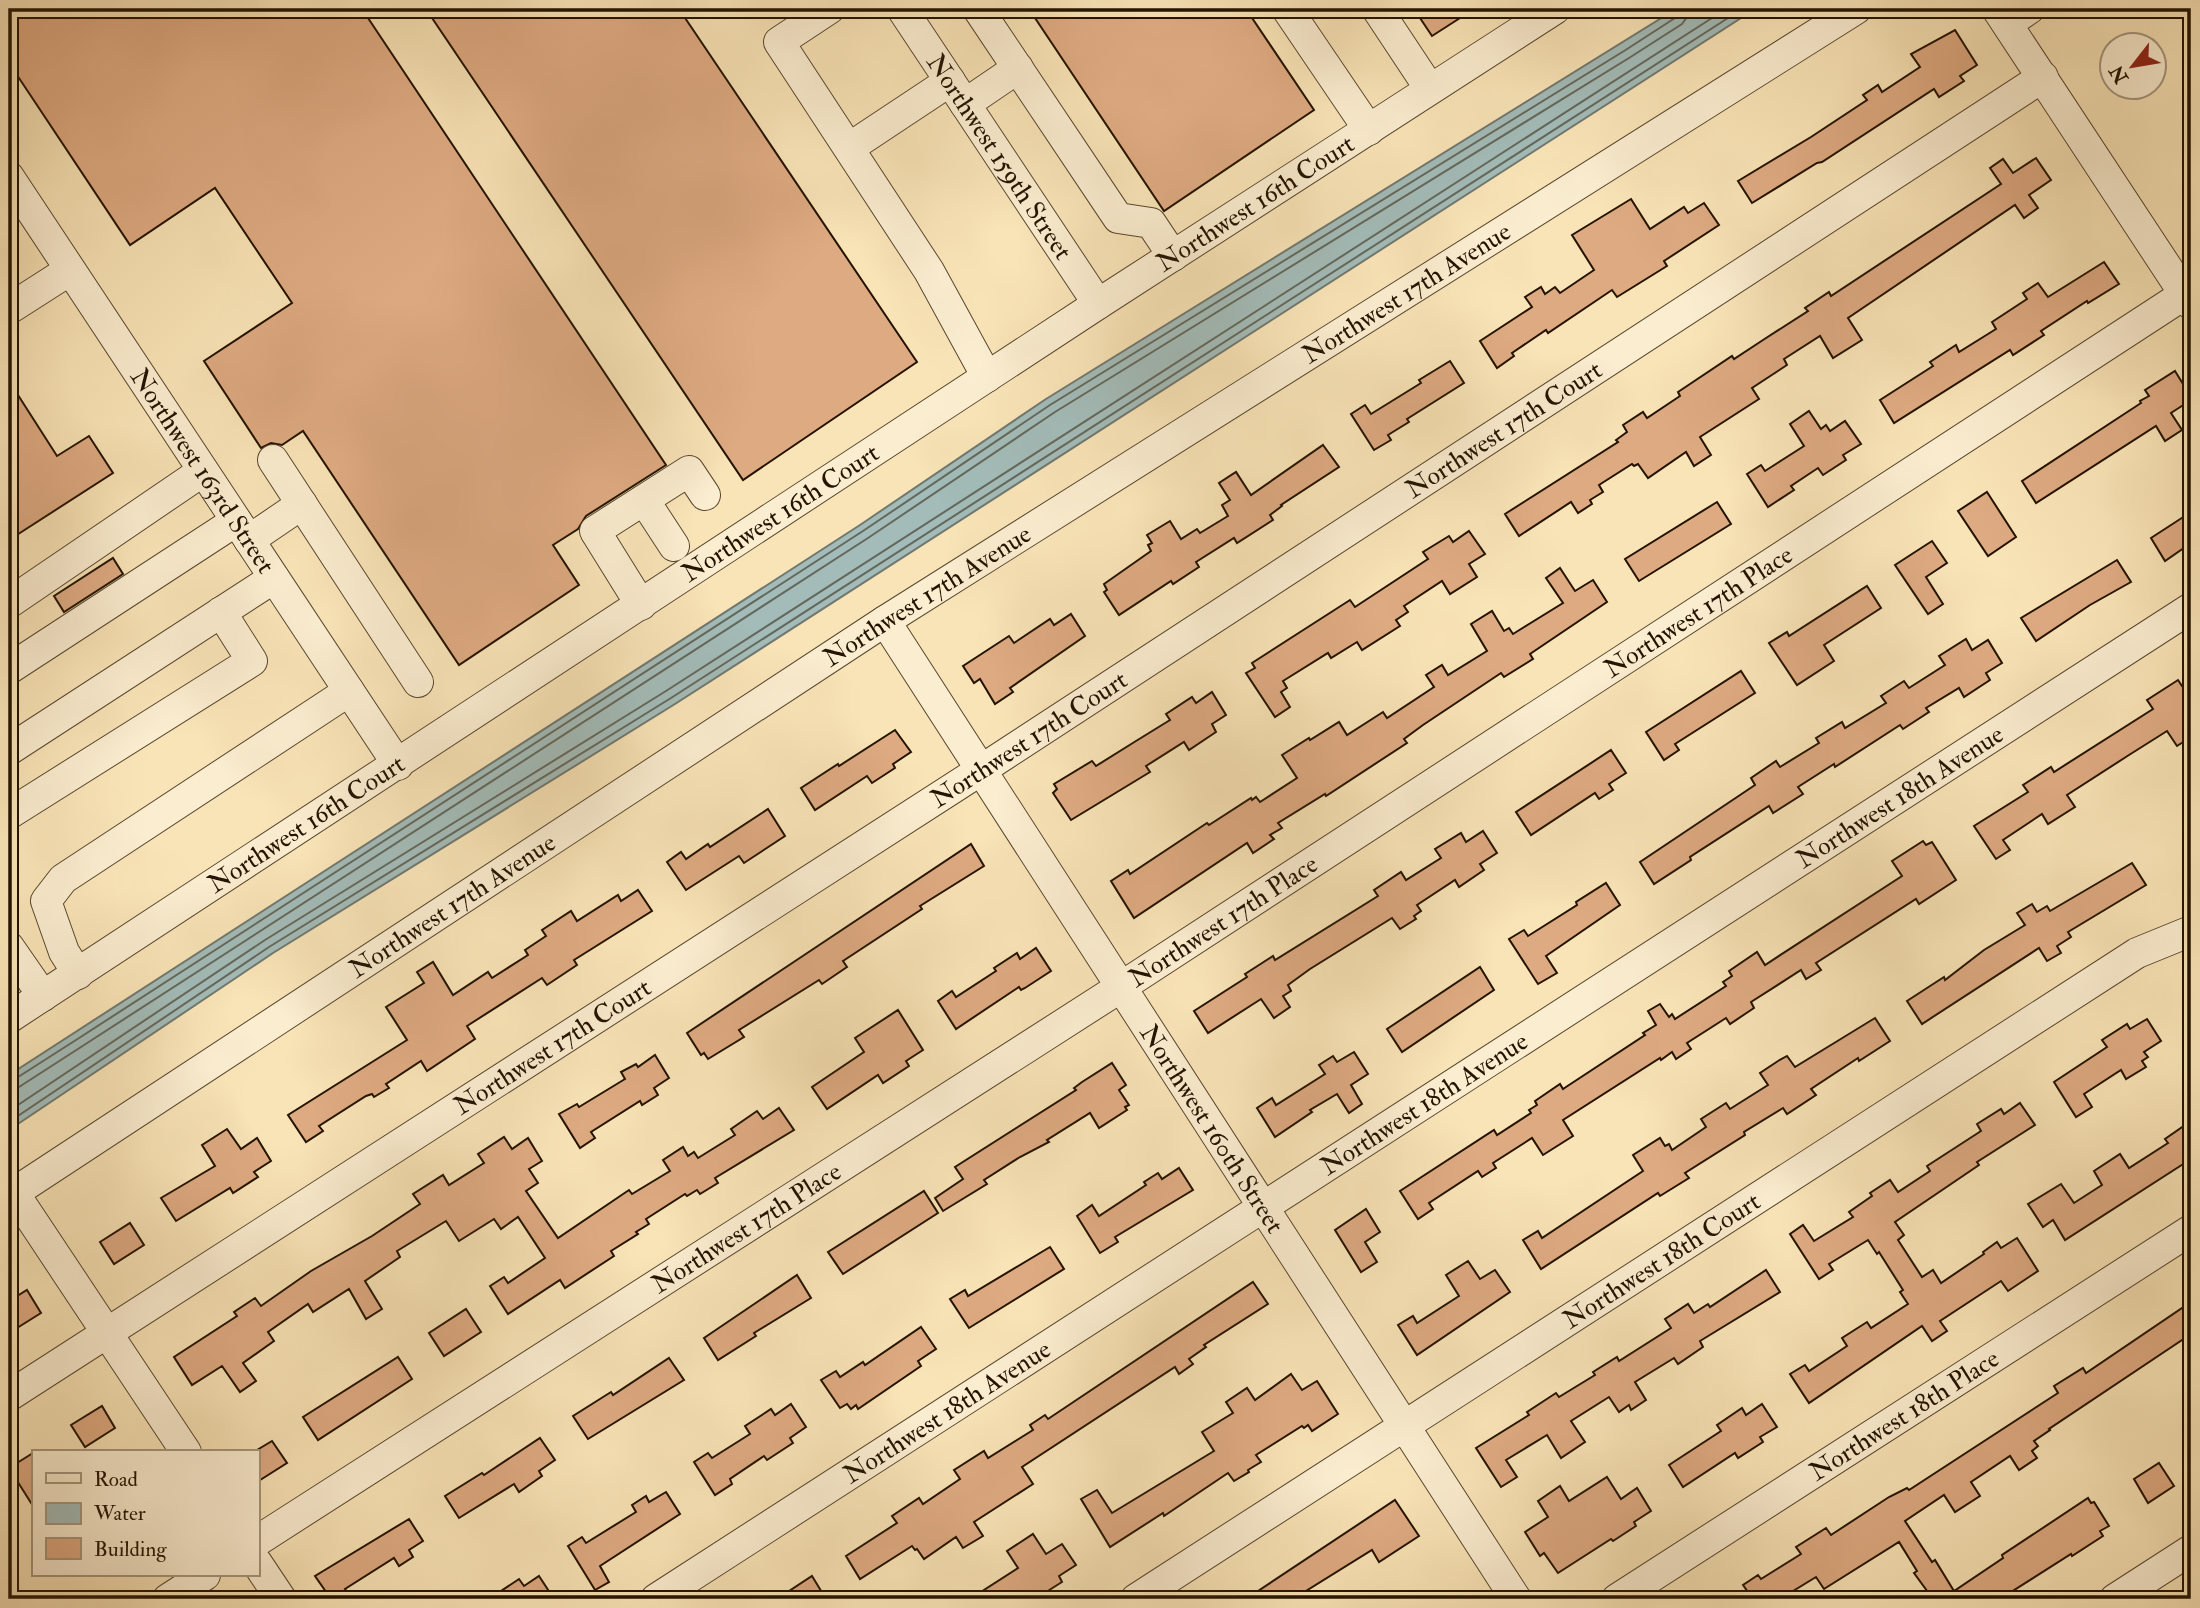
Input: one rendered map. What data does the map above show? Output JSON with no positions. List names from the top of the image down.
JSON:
{
  "streets": {
    "street": [
      "Northwest 159th Street",
      "Northwest 16th Court",
      "Northwest 17th Avenue",
      "Northwest 17th Court",
      "Northwest 163rd Street",
      "Northwest 17th Place",
      "Northwest 18th Avenue",
      "Northwest 160th Street",
      "Northwest 18th Court",
      "Northwest 18th Place"
    ]
  },
  "crossings": [
    ["Northwest 159th Street", "Northwest 16th Court"],
    ["Northwest 16th Court", "Northwest 163rd Street"],
    ["Northwest 17th Avenue", "Northwest 160th Street"],
    ["Northwest 17th Court", "Northwest 160th Street"],
    ["Northwest 17th Place", "Northwest 160th Street"],
    ["Northwest 18th Avenue", "Northwest 160th Street"],
    ["Northwest 160th Street", "Northwest 18th Court"]
  ],
  "legend": ["Road", "Water", "Building"],
  "north": "bottom left"
}
